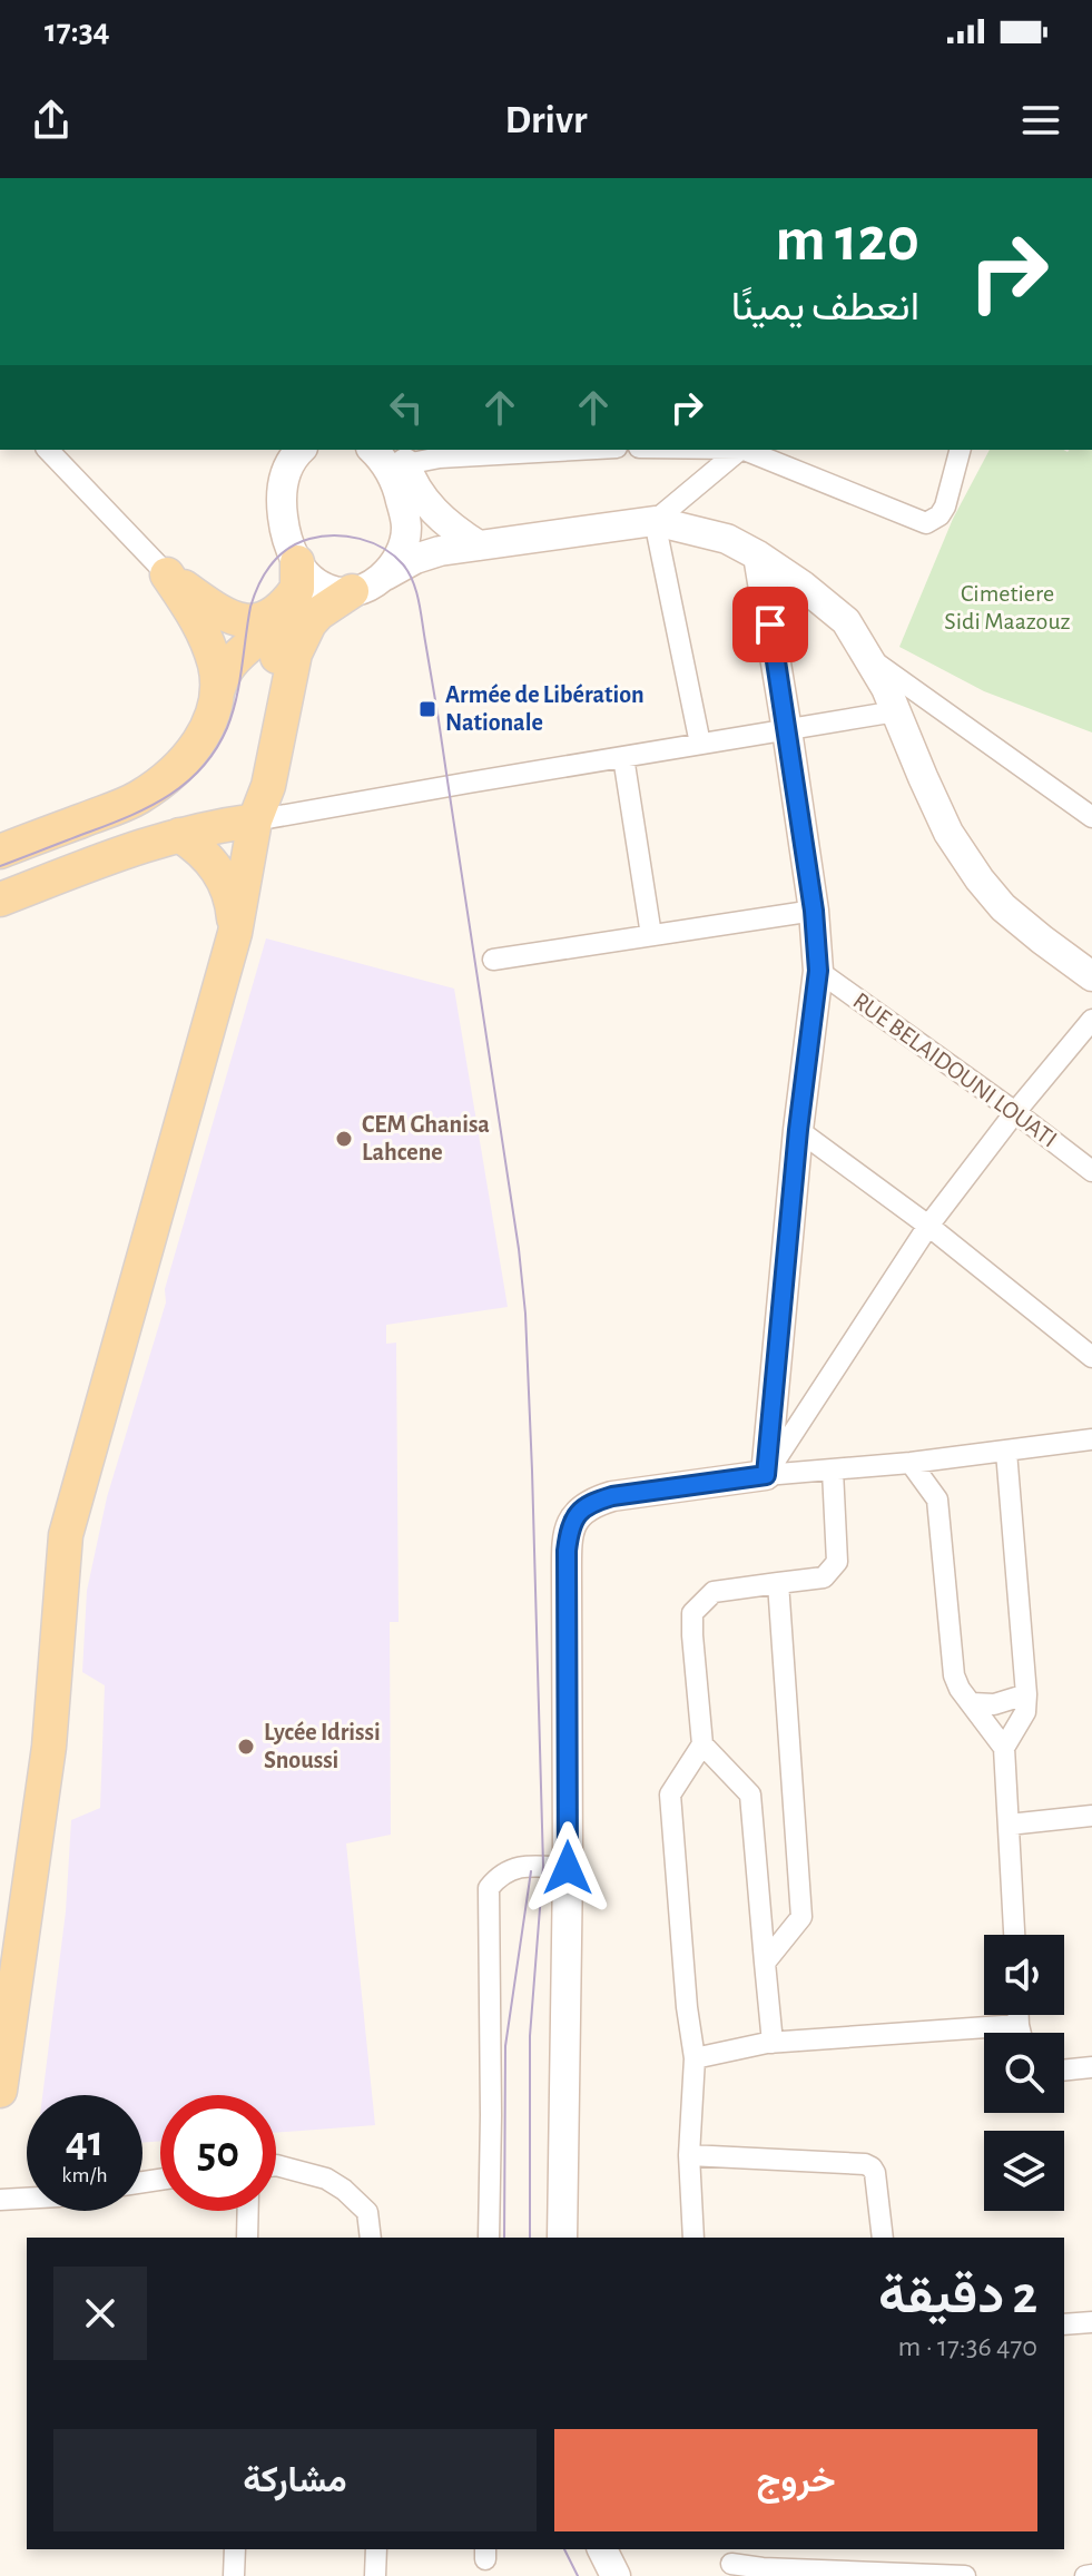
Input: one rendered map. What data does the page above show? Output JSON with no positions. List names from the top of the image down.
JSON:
{
  "streets": {
    "street": ["RUE BELAIDOUNI LOUATI"]
  },
  "parks": ["Cimetiere Sidi Maazouz"],
  "places": {
    "transit": ["Armée de Libération Nationale"],
    "other": ["CEM Ghanisa Lahcene", "Lycée Idrissi Snoussi"]
  },
  "page": {
    "status": "17:34",
    "header": "Drivr",
    "turn": ["120 m", "انعطف يمينًا"],
    "speed": "41 km/h",
    "limit": "50",
    "heading": ["2 دقيقة", "470 m · 17:36"],
    "buttons": ["خروج", "مشاركة"]
  }
}
